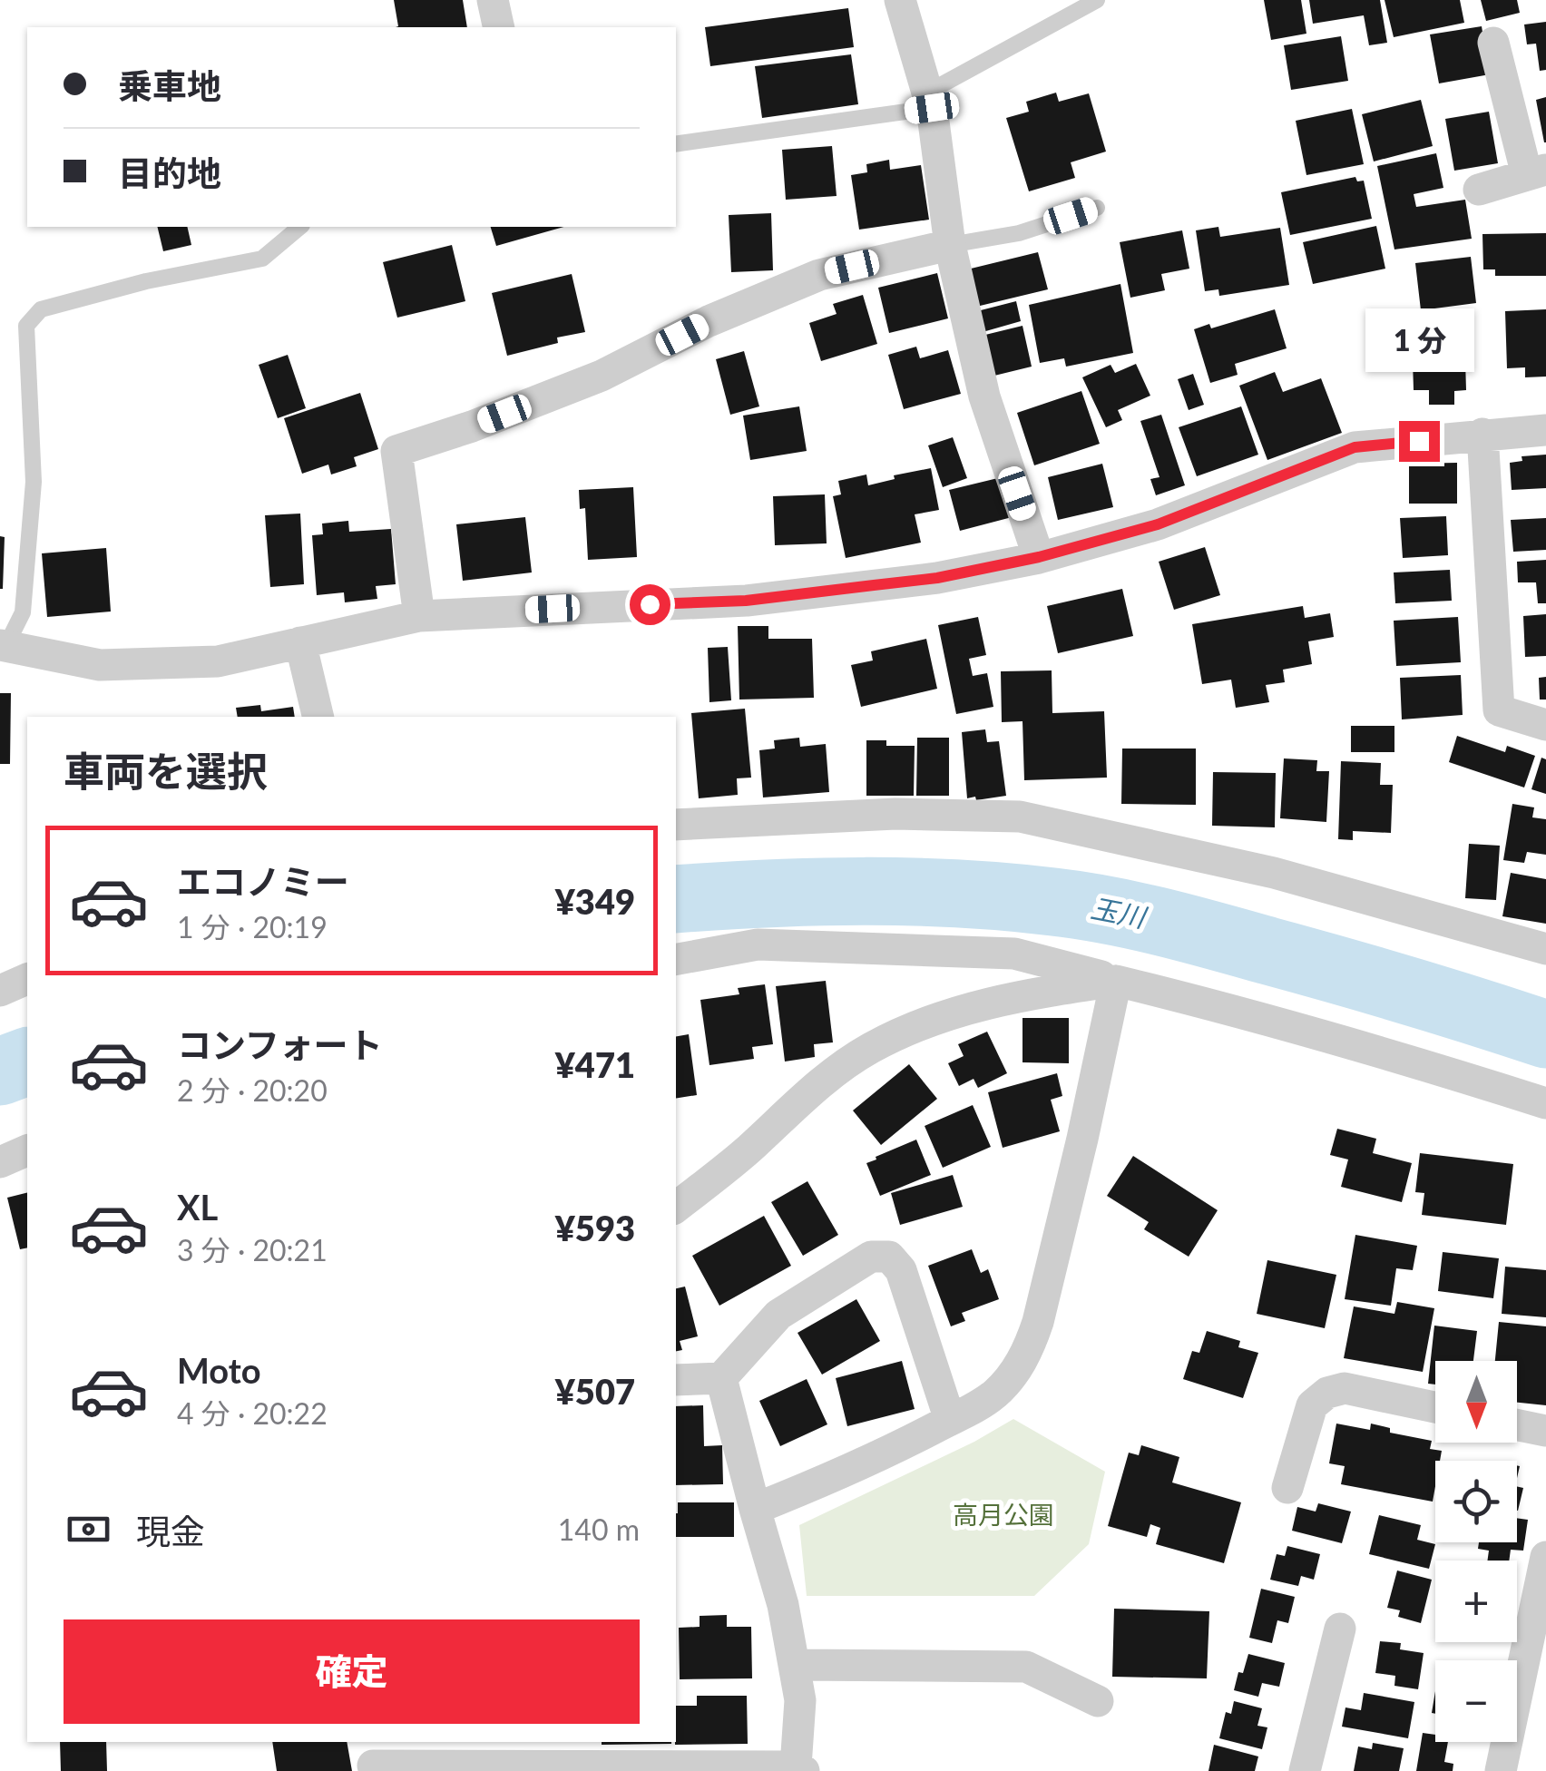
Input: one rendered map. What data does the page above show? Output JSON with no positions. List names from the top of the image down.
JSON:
{
  "water": ["玉川"],
  "parks": ["高月公園"],
  "north": "bottom",
  "page": {
    "banner": ["乗車地", "目的地"],
    "bubble": "1 分",
    "heading": "車両を選択",
    "list": [
      {
        "name": "エコノミー",
        "note": "1 分 · 20:19",
        "value": "¥349"
      },
      {
        "name": "コンフォート",
        "note": "2 分 · 20:20",
        "value": "¥471"
      },
      {
        "name": "XL",
        "note": "3 分 · 20:21",
        "value": "¥593"
      },
      {
        "name": "Moto",
        "note": "4 分 · 20:22",
        "value": "¥507"
      }
    ],
    "map_buttons": ["+", "−"],
    "pay": ["現金", "140 m"],
    "buttons": "確定"
  }
}
